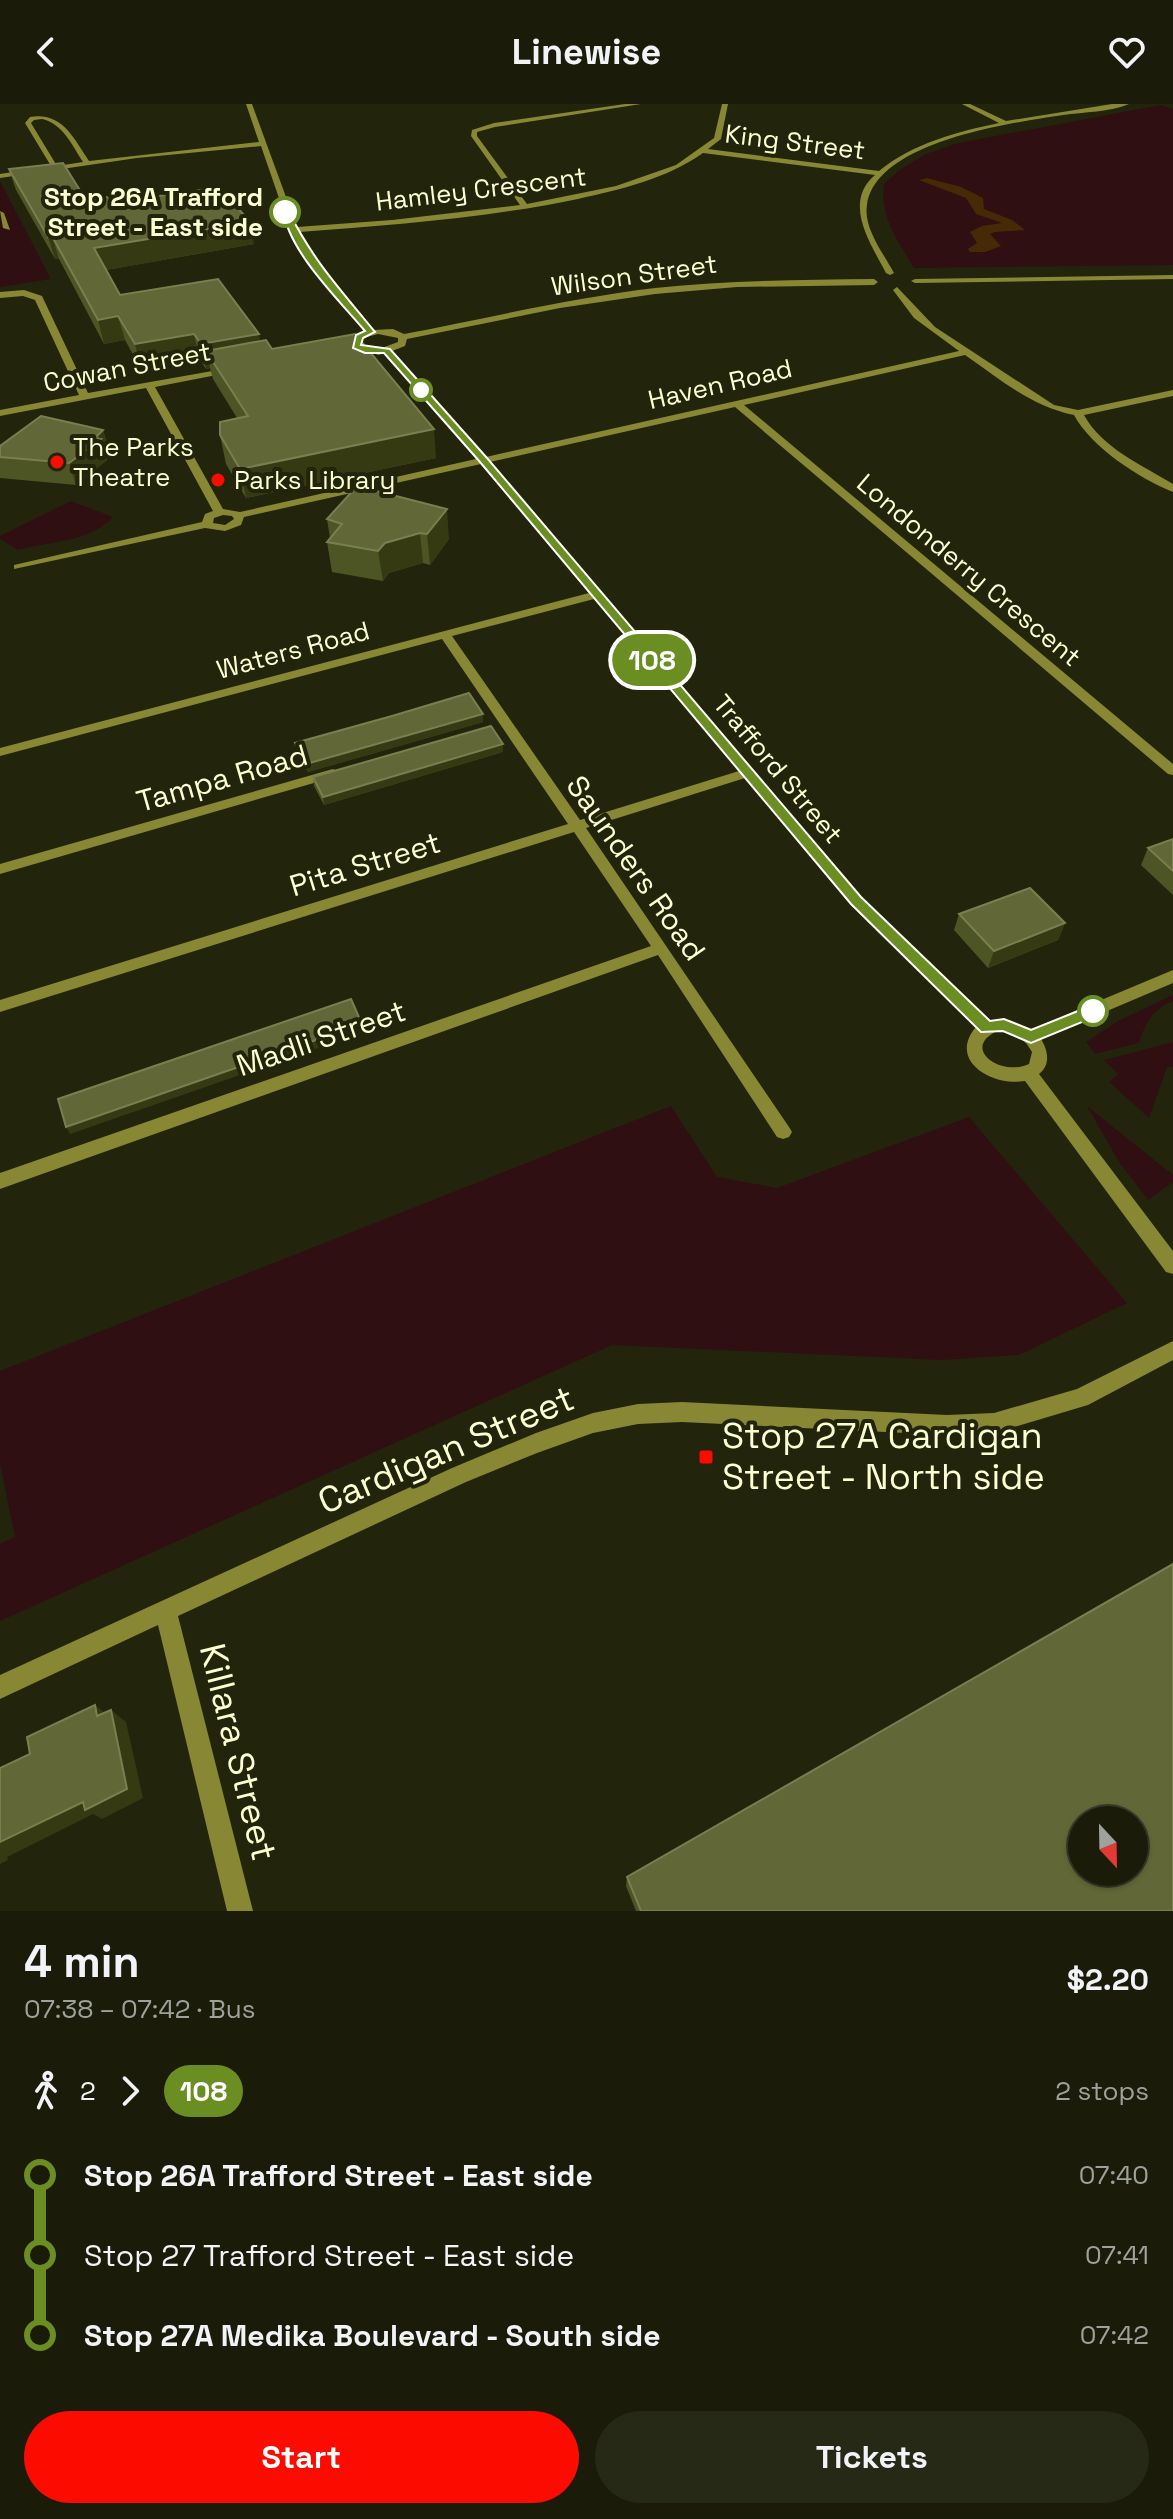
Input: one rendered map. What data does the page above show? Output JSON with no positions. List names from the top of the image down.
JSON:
{
  "streets": {
    "street": [
      "King Street",
      "Hamley Crescent",
      "Wilson Street",
      "Cowan Street",
      "Haven Road",
      "Londonderry Crescent",
      "Waters Road",
      "Trafford Street",
      "Tampa Road",
      "Pita Street",
      "Saunders Road",
      "Madli Street",
      "Cardigan Street",
      "Killara Street"
    ]
  },
  "crossings": [
    ["King Street", "Hamley Crescent"],
    ["Haven Road", "Londonderry Crescent"],
    ["Haven Road", "Trafford Street"],
    ["Waters Road", "Trafford Street"],
    ["Waters Road", "Saunders Road"],
    ["Trafford Street", "Pita Street"],
    ["Pita Street", "Saunders Road"],
    ["Saunders Road", "Madli Street"],
    ["Cardigan Street", "Killara Street"]
  ],
  "places": {
    "other": ["Stop 26A Trafford Street - East side", "The Parks Theatre", "Parks Library"],
    "transit": ["Stop 27A Cardigan Street - North side"]
  },
  "lines": ["bus line 108"],
  "north": "bottom",
  "page": {
    "header": "Linewise",
    "on_map": "108",
    "heading": ["4 min", "07:38 – 07:42 · Bus", "$2.20"],
    "legs": ["2", "108", "2 stops"],
    "list": [
      {
        "name": "Stop 26A Trafford Street - East side",
        "value": "07:40"
      },
      {
        "name": "Stop 27 Trafford Street - East side",
        "value": "07:41"
      },
      {
        "name": "Stop 27A Medika Boulevard - South side",
        "value": "07:42"
      }
    ],
    "buttons": ["Start", "Tickets"]
  }
}
